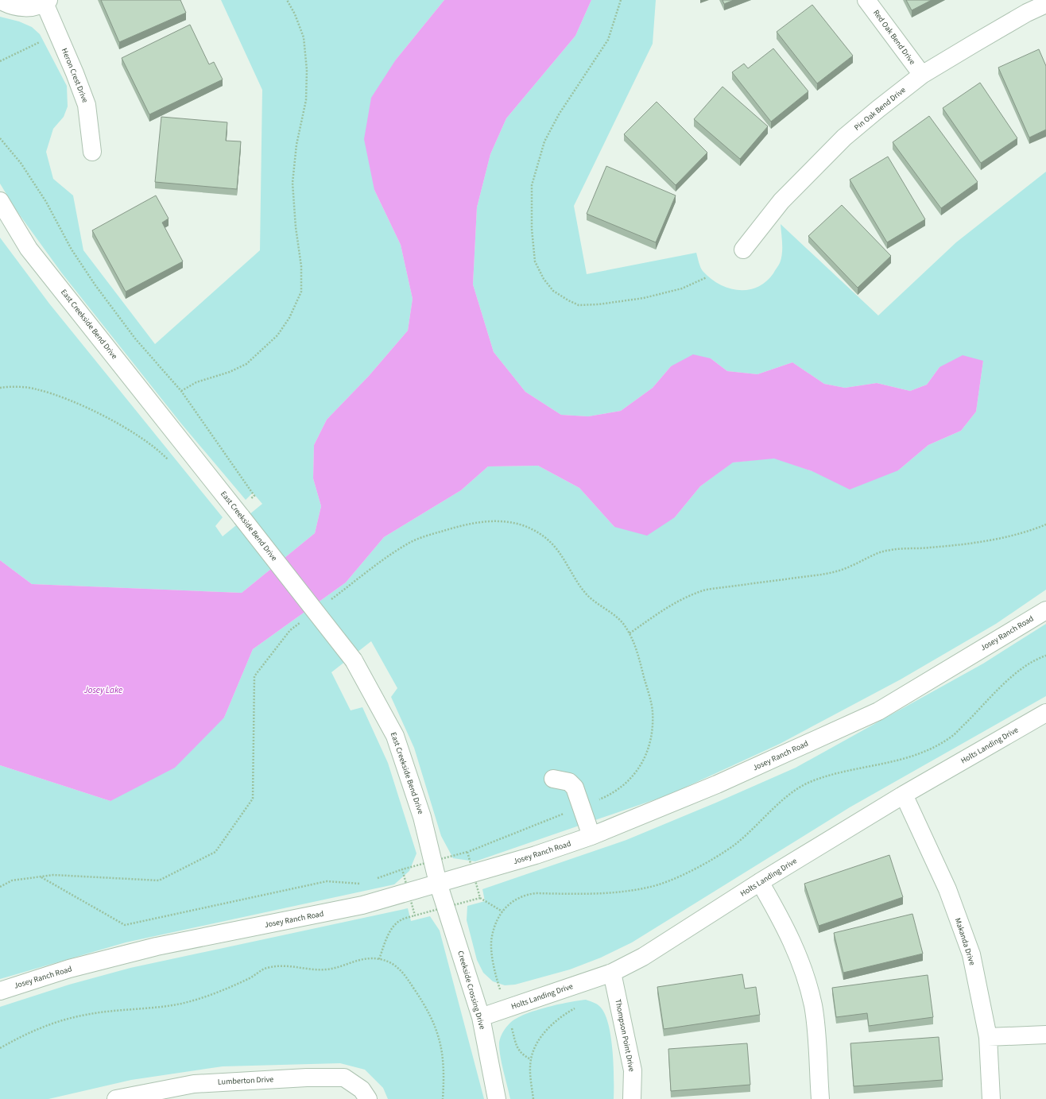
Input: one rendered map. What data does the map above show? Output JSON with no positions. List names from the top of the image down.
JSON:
{
  "streets": {
    "street": [
      "Red Oak Bend Drive",
      "Heron Crest Drive",
      "Pin Oak Bend Drive",
      "East Creekside Bend Drive",
      "Josey Ranch Road",
      "Holts Landing Drive",
      "Makanda Drive",
      "Creekside Crossing Drive",
      "Thompson Point Drive",
      "Lumberton Drive"
    ]
  },
  "crossings": [
    ["Red Oak Bend Drive", "Pin Oak Bend Drive"],
    ["East Creekside Bend Drive", "Josey Ranch Road"],
    ["East Creekside Bend Drive", "Creekside Crossing Drive"],
    ["Josey Ranch Road", "Creekside Crossing Drive"],
    ["Holts Landing Drive", "Makanda Drive"],
    ["Holts Landing Drive", "Creekside Crossing Drive"],
    ["Holts Landing Drive", "Thompson Point Drive"]
  ],
  "water": ["Josey Lake"]
}
